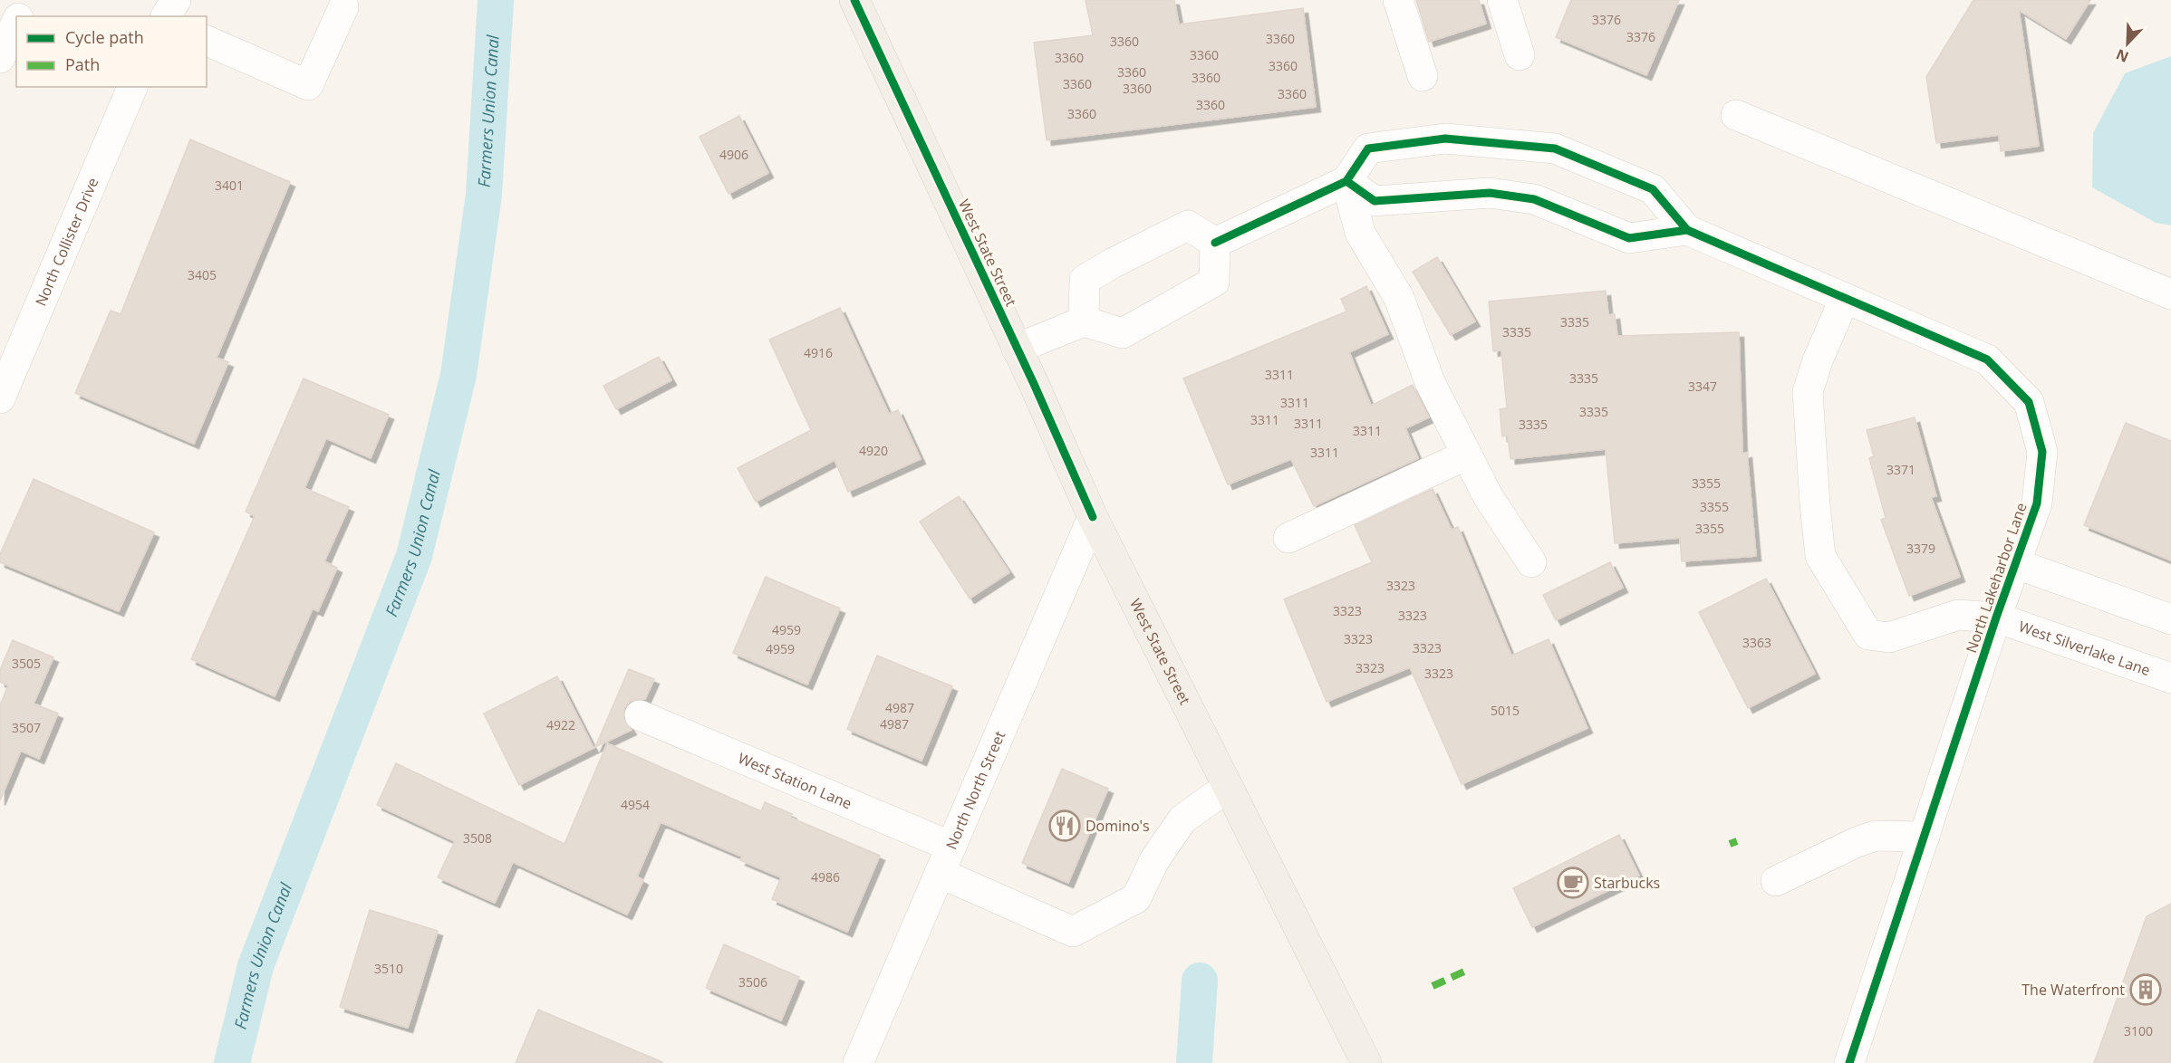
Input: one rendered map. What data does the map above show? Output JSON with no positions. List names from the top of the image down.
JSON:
{
  "streets": {
    "main road": ["West State Street"],
    "street": [
      "North Collister Drive",
      "North Lakeharbor Lane",
      "West Silverlake Lane",
      "West Station Lane",
      "North North Street"
    ]
  },
  "crossings": [
    ["West State Street", "West Station Lane"],
    ["West State Street", "North North Street"],
    ["North Lakeharbor Lane", "West Silverlake Lane"],
    ["West Station Lane", "North North Street"]
  ],
  "water": ["Farmers Union Canal"],
  "places": {
    "restaurant": ["Domino's"],
    "cafe": ["Starbucks"],
    "building": ["The Waterfront"]
  },
  "house_numbers": [
    "3376",
    "3376",
    "3360",
    "3360",
    "3360",
    "3360",
    "3360",
    "3360",
    "3360",
    "3360",
    "3360",
    "3360",
    "3360",
    "3360",
    "4906",
    "3401",
    "3405",
    "3335",
    "3335",
    "4916",
    "3311",
    "3335",
    "3347",
    "3311",
    "3335",
    "3311",
    "3311",
    "3335",
    "3311",
    "4920",
    "3311",
    "3371",
    "3355",
    "3355",
    "3355",
    "3379",
    "3323",
    "3323",
    "3323",
    "4959",
    "3323",
    "3363",
    "3323",
    "4959",
    "3505",
    "3323",
    "3323",
    "4987",
    "5015",
    "4987",
    "4922",
    "3507",
    "4954",
    "3508",
    "4986",
    "3510",
    "3506",
    "3100"
  ],
  "legend": ["Cycle path", "Path"],
  "north": "bottom left"
}
